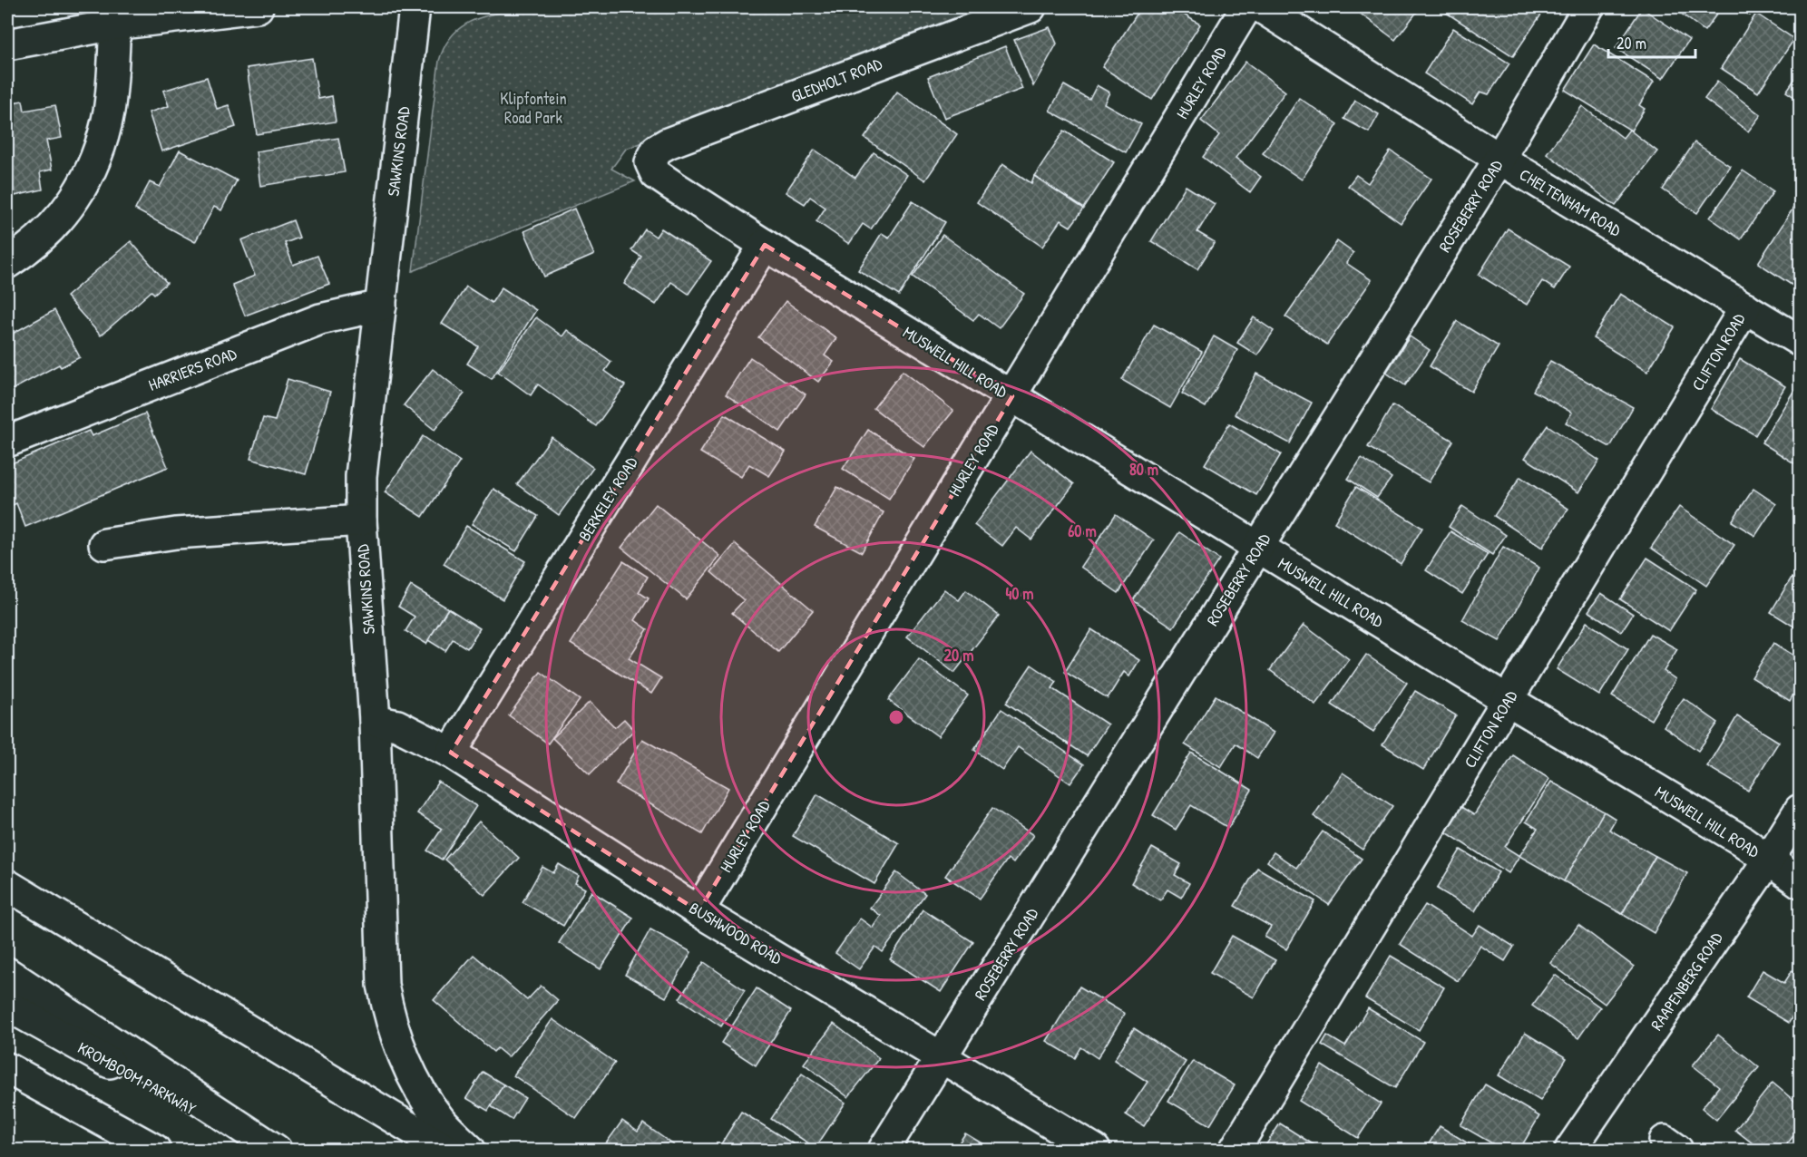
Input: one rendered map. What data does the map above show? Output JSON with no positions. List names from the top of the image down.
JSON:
{
  "streets": {
    "main road": [
      "GLEDHOLT ROAD",
      "HURLEY ROAD",
      "SAWKINS ROAD",
      "CHELTENHAM ROAD",
      "ROSEBERRY ROAD",
      "CLIFTON ROAD",
      "MUSWELL HILL ROAD",
      "HARRIERS ROAD",
      "BERKELEY ROAD",
      "BUSHWOOD ROAD",
      "RAAPENBERG ROAD",
      "KROMBOOM PARKWAY"
    ]
  },
  "crossings": [
    ["GLEDHOLT ROAD", "MUSWELL HILL ROAD"],
    ["HURLEY ROAD", "MUSWELL HILL ROAD"],
    ["HURLEY ROAD", "BUSHWOOD ROAD"],
    ["SAWKINS ROAD", "HARRIERS ROAD"],
    ["SAWKINS ROAD", "BUSHWOOD ROAD"],
    ["CHELTENHAM ROAD", "ROSEBERRY ROAD"],
    ["CHELTENHAM ROAD", "CLIFTON ROAD"],
    ["ROSEBERRY ROAD", "MUSWELL HILL ROAD"],
    ["ROSEBERRY ROAD", "BUSHWOOD ROAD"],
    ["CLIFTON ROAD", "MUSWELL HILL ROAD"],
    ["MUSWELL HILL ROAD", "BERKELEY ROAD"],
    ["MUSWELL HILL ROAD", "RAAPENBERG ROAD"],
    ["BERKELEY ROAD", "BUSHWOOD ROAD"]
  ],
  "parks": ["Klipfontein Road Park"],
  "scale_bar": "20 m",
  "rings": [
    "80 m",
    "60 m",
    "40 m",
    "20 m"
  ]
}
